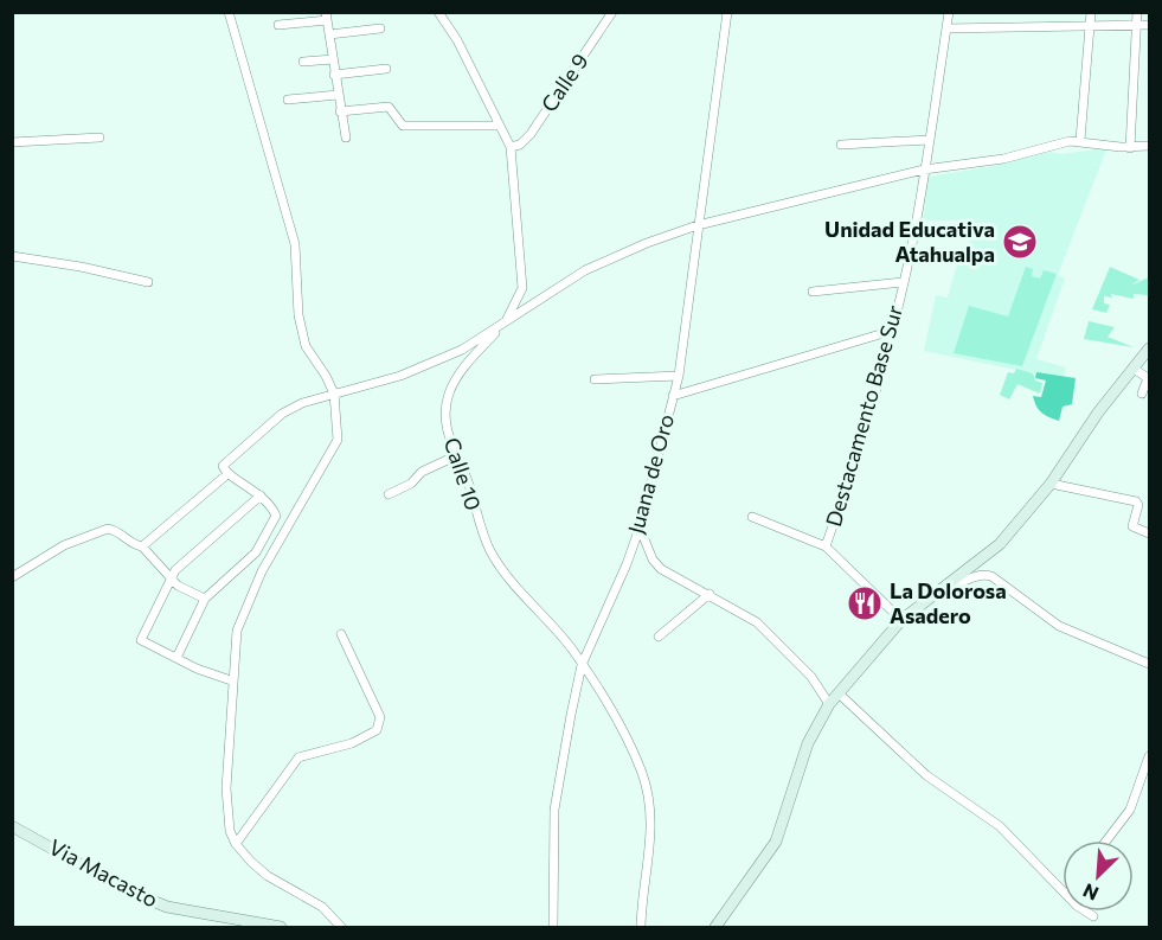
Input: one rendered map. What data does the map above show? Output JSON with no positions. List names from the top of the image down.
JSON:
{
  "streets": {
    "street": [
      "Calle 9",
      "Destacamento Base Sur",
      "Calle 10",
      "Juana de Oro",
      "Via Macasto"
    ]
  },
  "crossings": [
    ["Calle 9", "Calle 10"],
    ["Calle 10", "Juana de Oro"]
  ],
  "places": {
    "school or university": ["Unidad Educativa Atahualpa"],
    "restaurant": ["La Dolorosa Asadero"]
  },
  "north": "bottom left"
}
